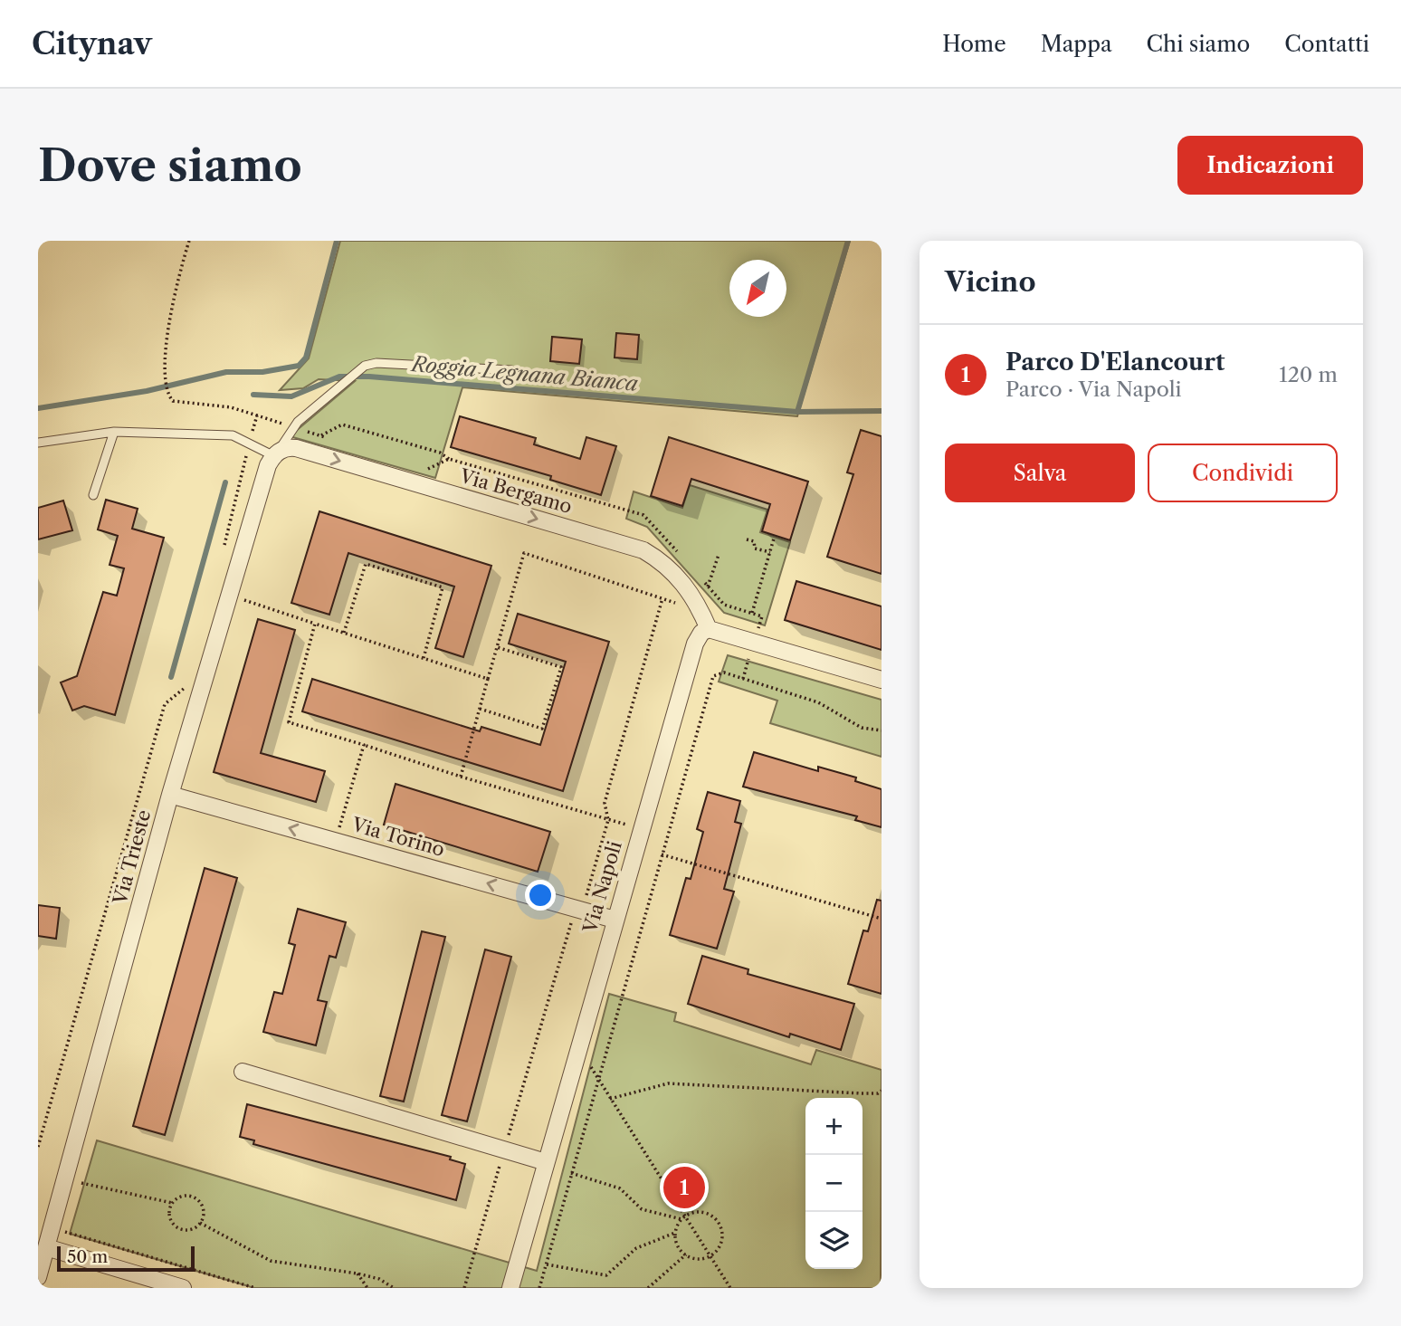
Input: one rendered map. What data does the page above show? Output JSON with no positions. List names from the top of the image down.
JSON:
{
  "streets": {
    "street": [
      "Via Bergamo",
      "Via Torino",
      "Via Trieste",
      "Via Napoli"
    ]
  },
  "crossings": [
    ["Via Bergamo", "Via Trieste"],
    ["Via Bergamo", "Via Napoli"],
    ["Via Torino", "Via Trieste"],
    ["Via Torino", "Via Napoli"]
  ],
  "one_way": ["Via Bergamo", "Via Torino"],
  "water": ["Roggia Legnana Bianca"],
  "scale_bar": "50 m",
  "north": "bottom left",
  "page": {
    "header": "Citynav",
    "nav": [
      "Home",
      "Mappa",
      "Chi siamo",
      "Contatti"
    ],
    "buttons": [
      "Indicazioni",
      ["Salva", "Condividi"]
    ],
    "title": "Dove siamo",
    "heading": "Vicino",
    "list": [
      {
        "mark": "1",
        "name": "Parco D'Elancourt",
        "note": "Parco · Via Napoli",
        "value": "120 m"
      }
    ],
    "map_buttons": ["+", "−"],
    "pins": "1",
    "scale": "50 m"
  }
}
